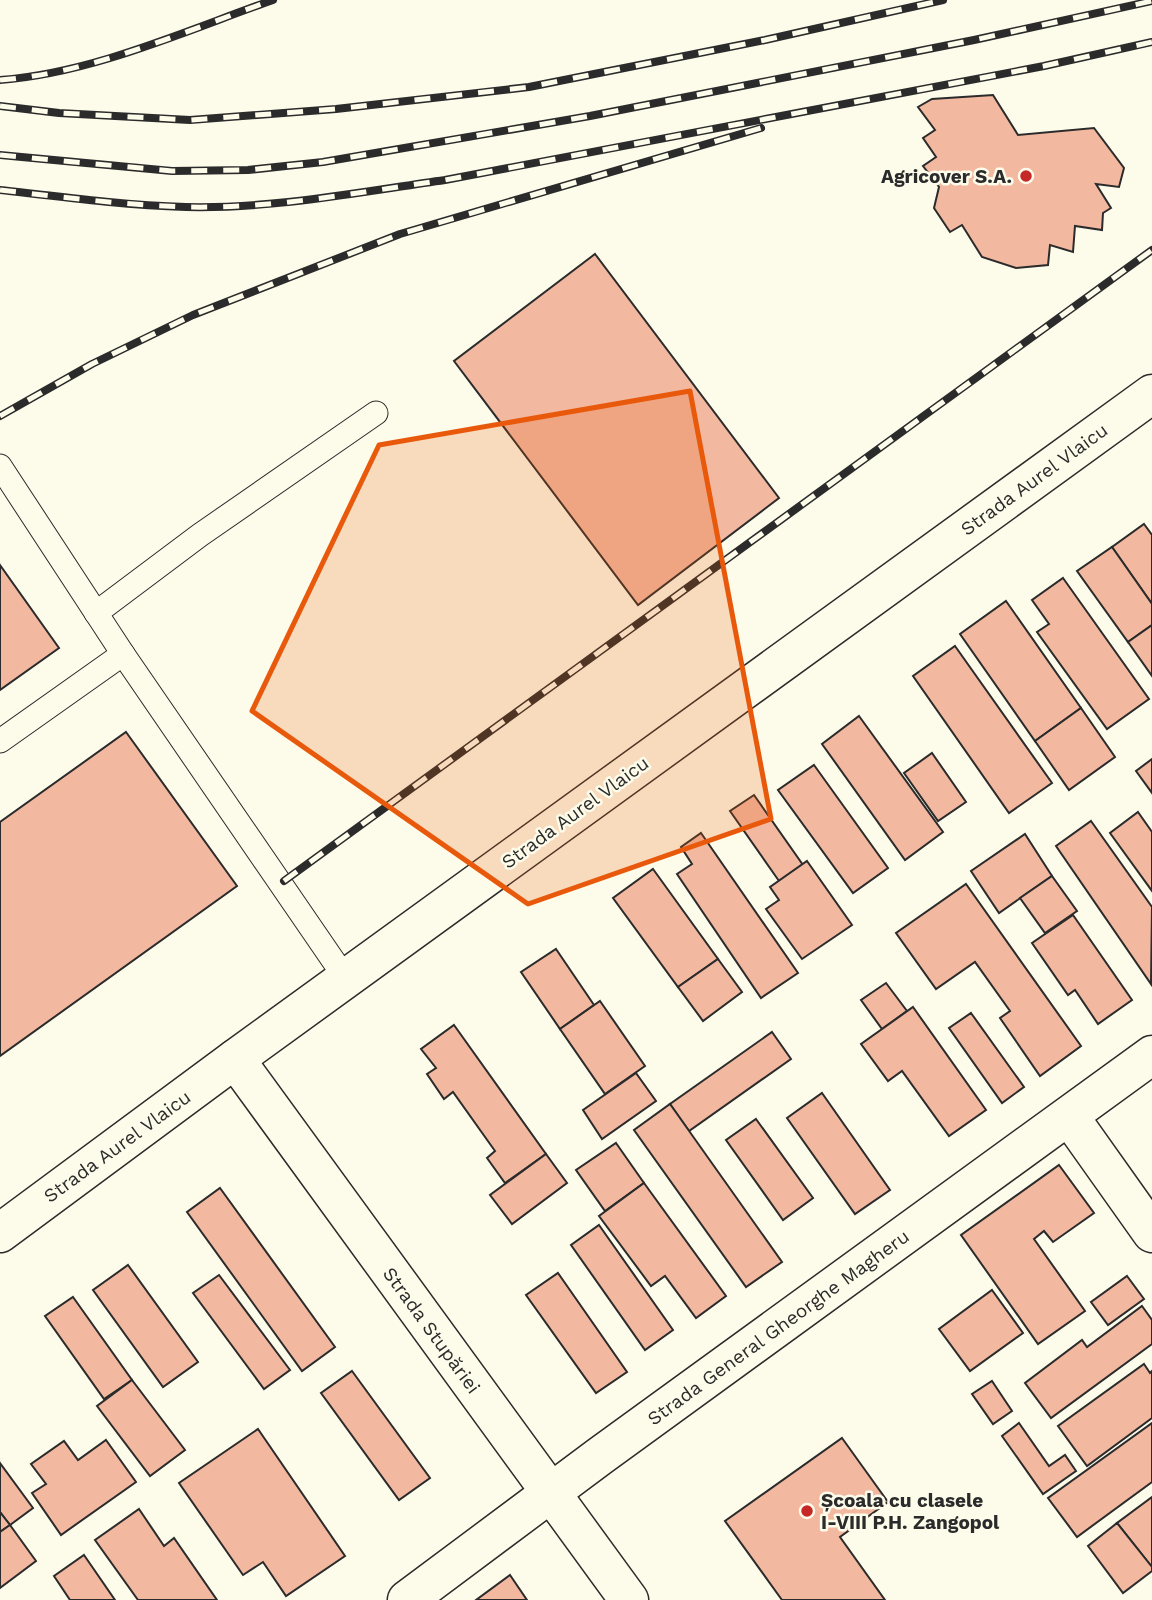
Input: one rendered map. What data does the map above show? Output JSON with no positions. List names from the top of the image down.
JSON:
{
  "streets": {
    "street": ["Strada Aurel Vlaicu", "Strada General Gheorghe Magheru", "Strada Stupăriei"]
  },
  "crossings": [
    ["Strada Aurel Vlaicu", "Strada Stupăriei"],
    ["Strada General Gheorghe Magheru", "Strada Stupăriei"]
  ],
  "places": ["Agricover S.A.", "Școala cu clasele I-VIII P.H. Zangopol"]
}
